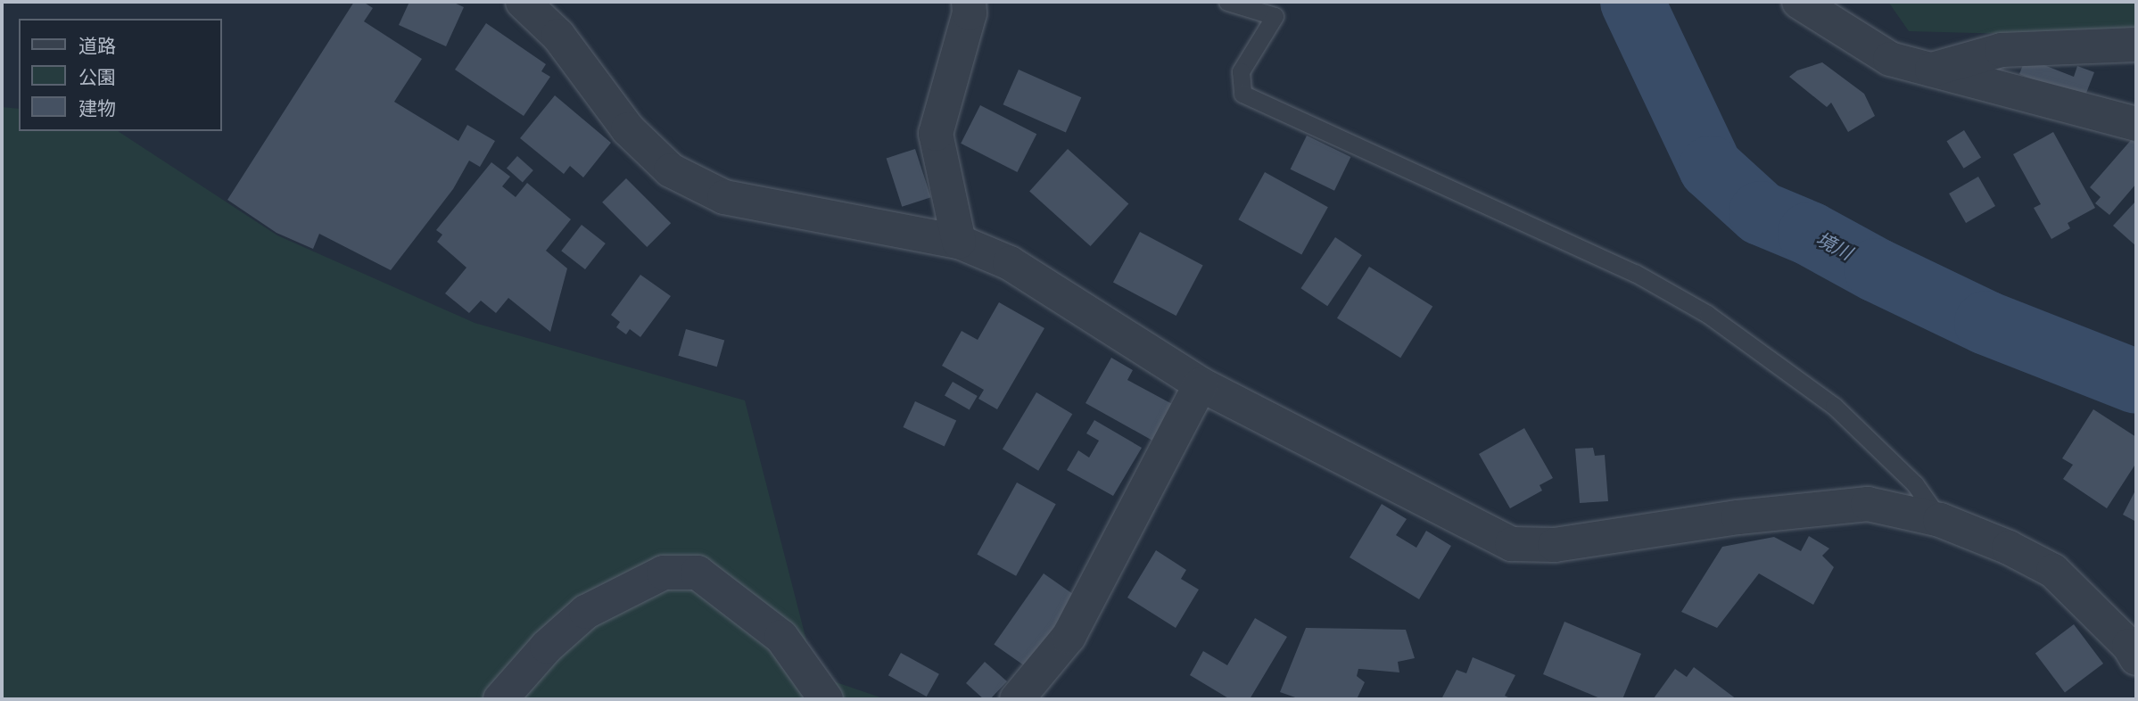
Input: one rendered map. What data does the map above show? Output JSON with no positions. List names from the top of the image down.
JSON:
{
  "water": ["境川"],
  "legend": ["道路", "公園", "建物"]
}
